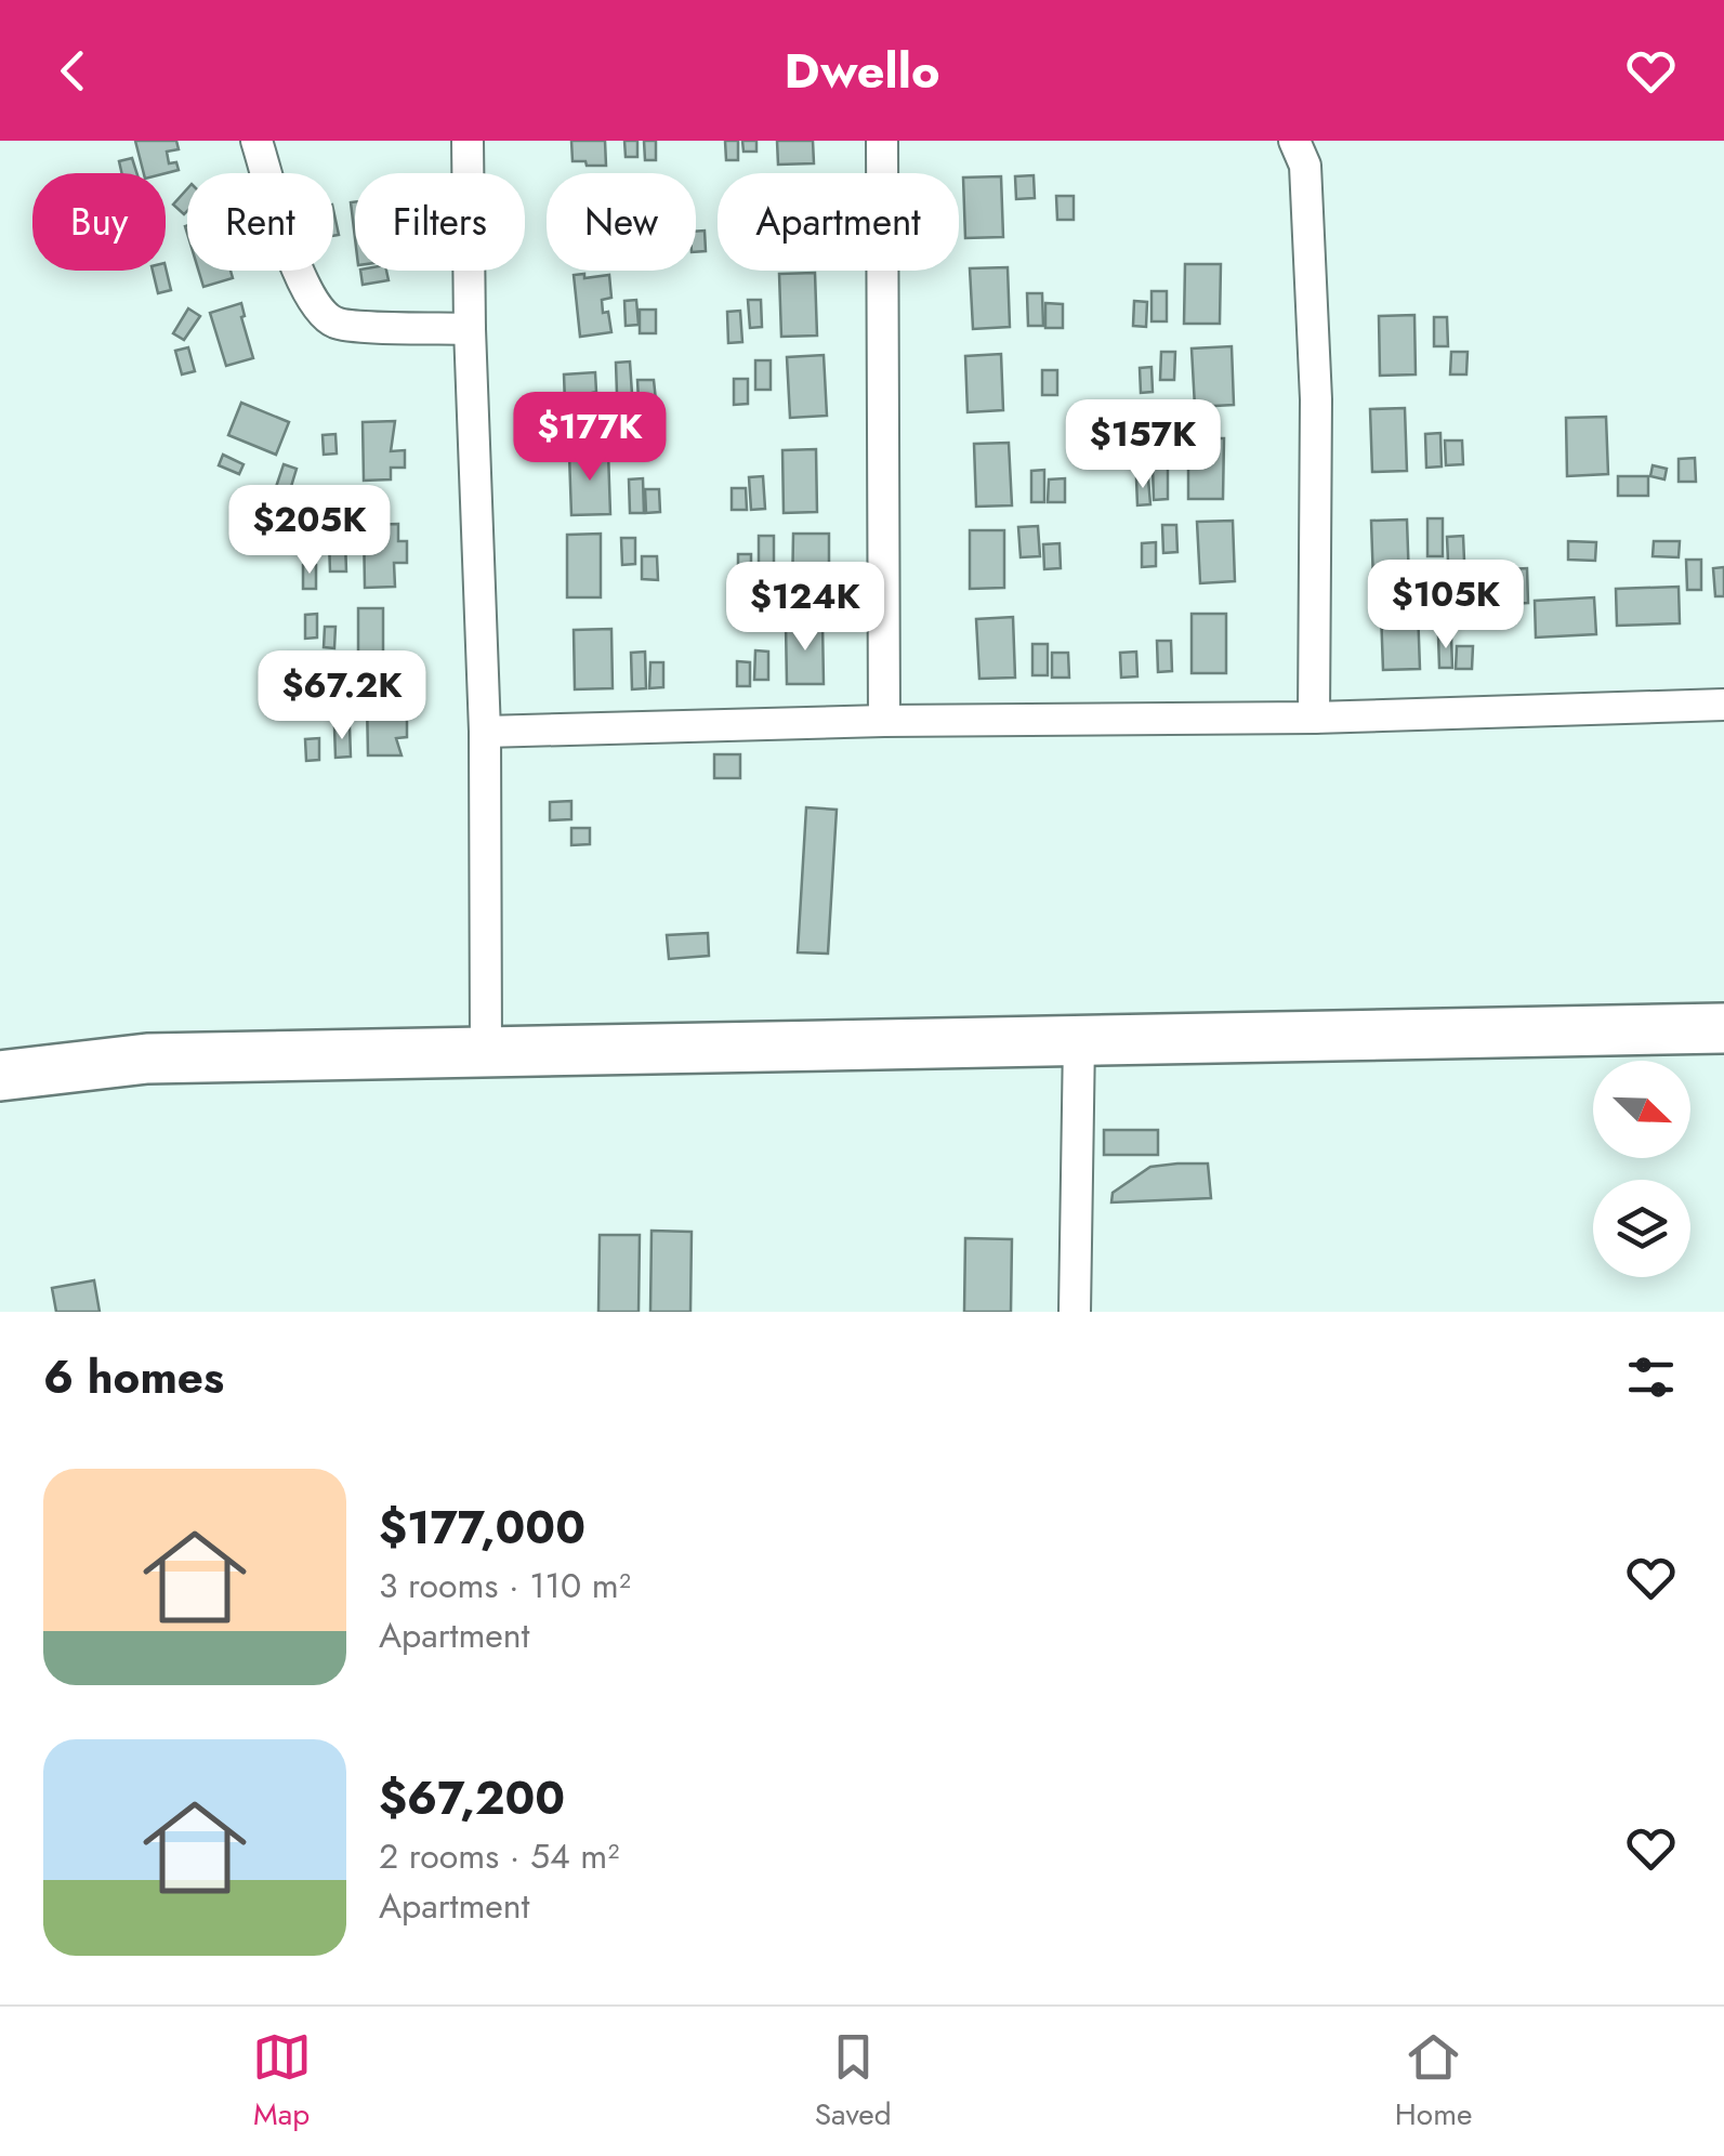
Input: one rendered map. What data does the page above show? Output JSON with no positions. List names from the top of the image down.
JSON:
{
  "north": "bottom right",
  "page": {
    "header": "Dwello",
    "chip": [
      "Buy",
      "Rent",
      "Filters",
      "New",
      "Apartment"
    ],
    "price": [
      "$177K",
      "$157K",
      "$205K",
      "$105K",
      "$124K",
      "$67.2K"
    ],
    "heading": "6 homes",
    "list": [
      {
        "name": "$177,000",
        "note": "3 rooms · 110 m² · Apartment"
      },
      {
        "name": "$67,200",
        "note": "2 rooms · 54 m² · Apartment"
      }
    ],
    "tabs": ["Map", "Saved", "Home"]
  }
}
